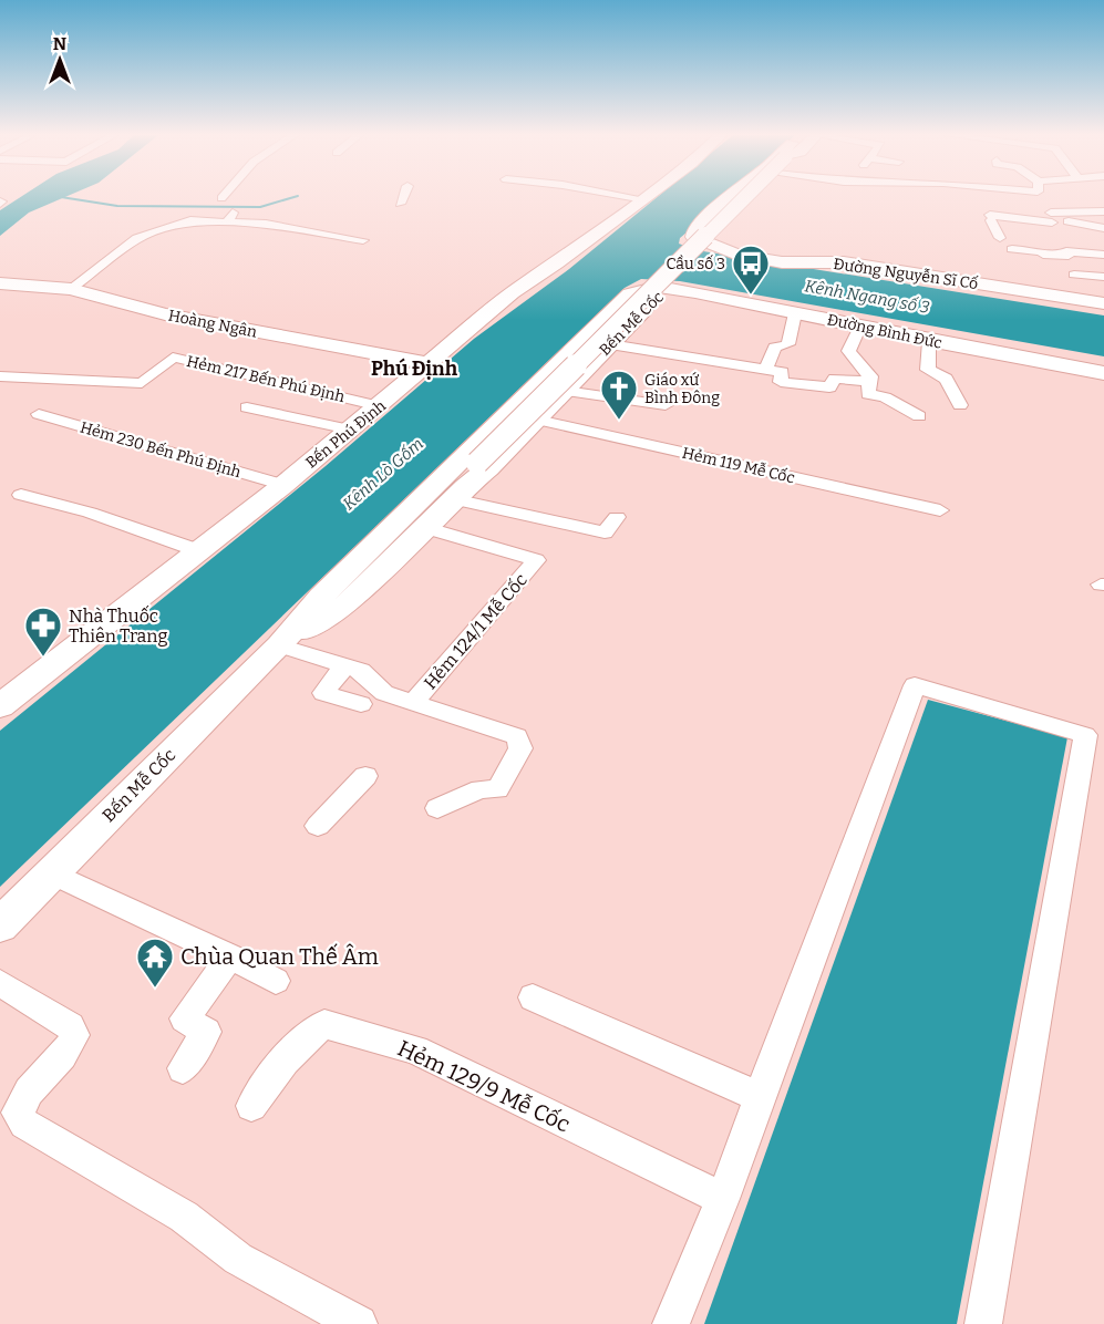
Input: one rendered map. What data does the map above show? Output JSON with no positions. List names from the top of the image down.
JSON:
{
  "streets": {
    "street": [
      "Đường Nguyễn Sĩ Cố",
      "Hoàng Ngân",
      "Bến Mễ Cốc",
      "Đường Bình Đức",
      "Hẻm 217 Bến Phú Định",
      "Bến Phú Định",
      "Hẻm 230 Bến Phú Định",
      "Hẻm 119 Mễ Cốc",
      "Hẻm 124/1 Mễ Cốc",
      "Hẻm 129/9 Mễ Cốc"
    ]
  },
  "crossings": [
    ["Hoàng Ngân", "Bến Phú Định"],
    ["Bến Mễ Cốc", "Đường Bình Đức"],
    ["Bến Mễ Cốc", "Hẻm 119 Mễ Cốc"],
    ["Bến Mễ Cốc", "Hẻm 124/1 Mễ Cốc"],
    ["Hẻm 217 Bến Phú Định", "Bến Phú Định"],
    ["Bến Phú Định", "Hẻm 230 Bến Phú Định"]
  ],
  "districts": ["Phú Định"],
  "water": ["Kênh Ngang số 3", "Kênh Lò Gốm"],
  "places": {
    "bus stop": ["Cầu số 3"],
    "church": ["Giáo xứ Bình Đông"],
    "pharmacy": ["Nhà Thuốc Thiên Trang"],
    "temple": ["Chùa Quan Thế Âm"]
  },
  "north": "top"
}
